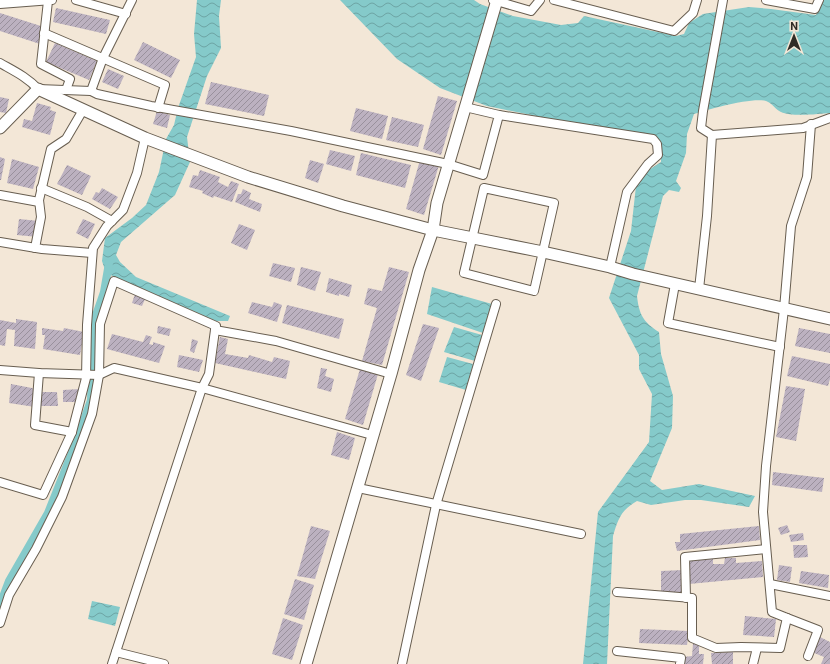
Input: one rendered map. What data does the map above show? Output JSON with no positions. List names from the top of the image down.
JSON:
{
  "north": "top"
}
